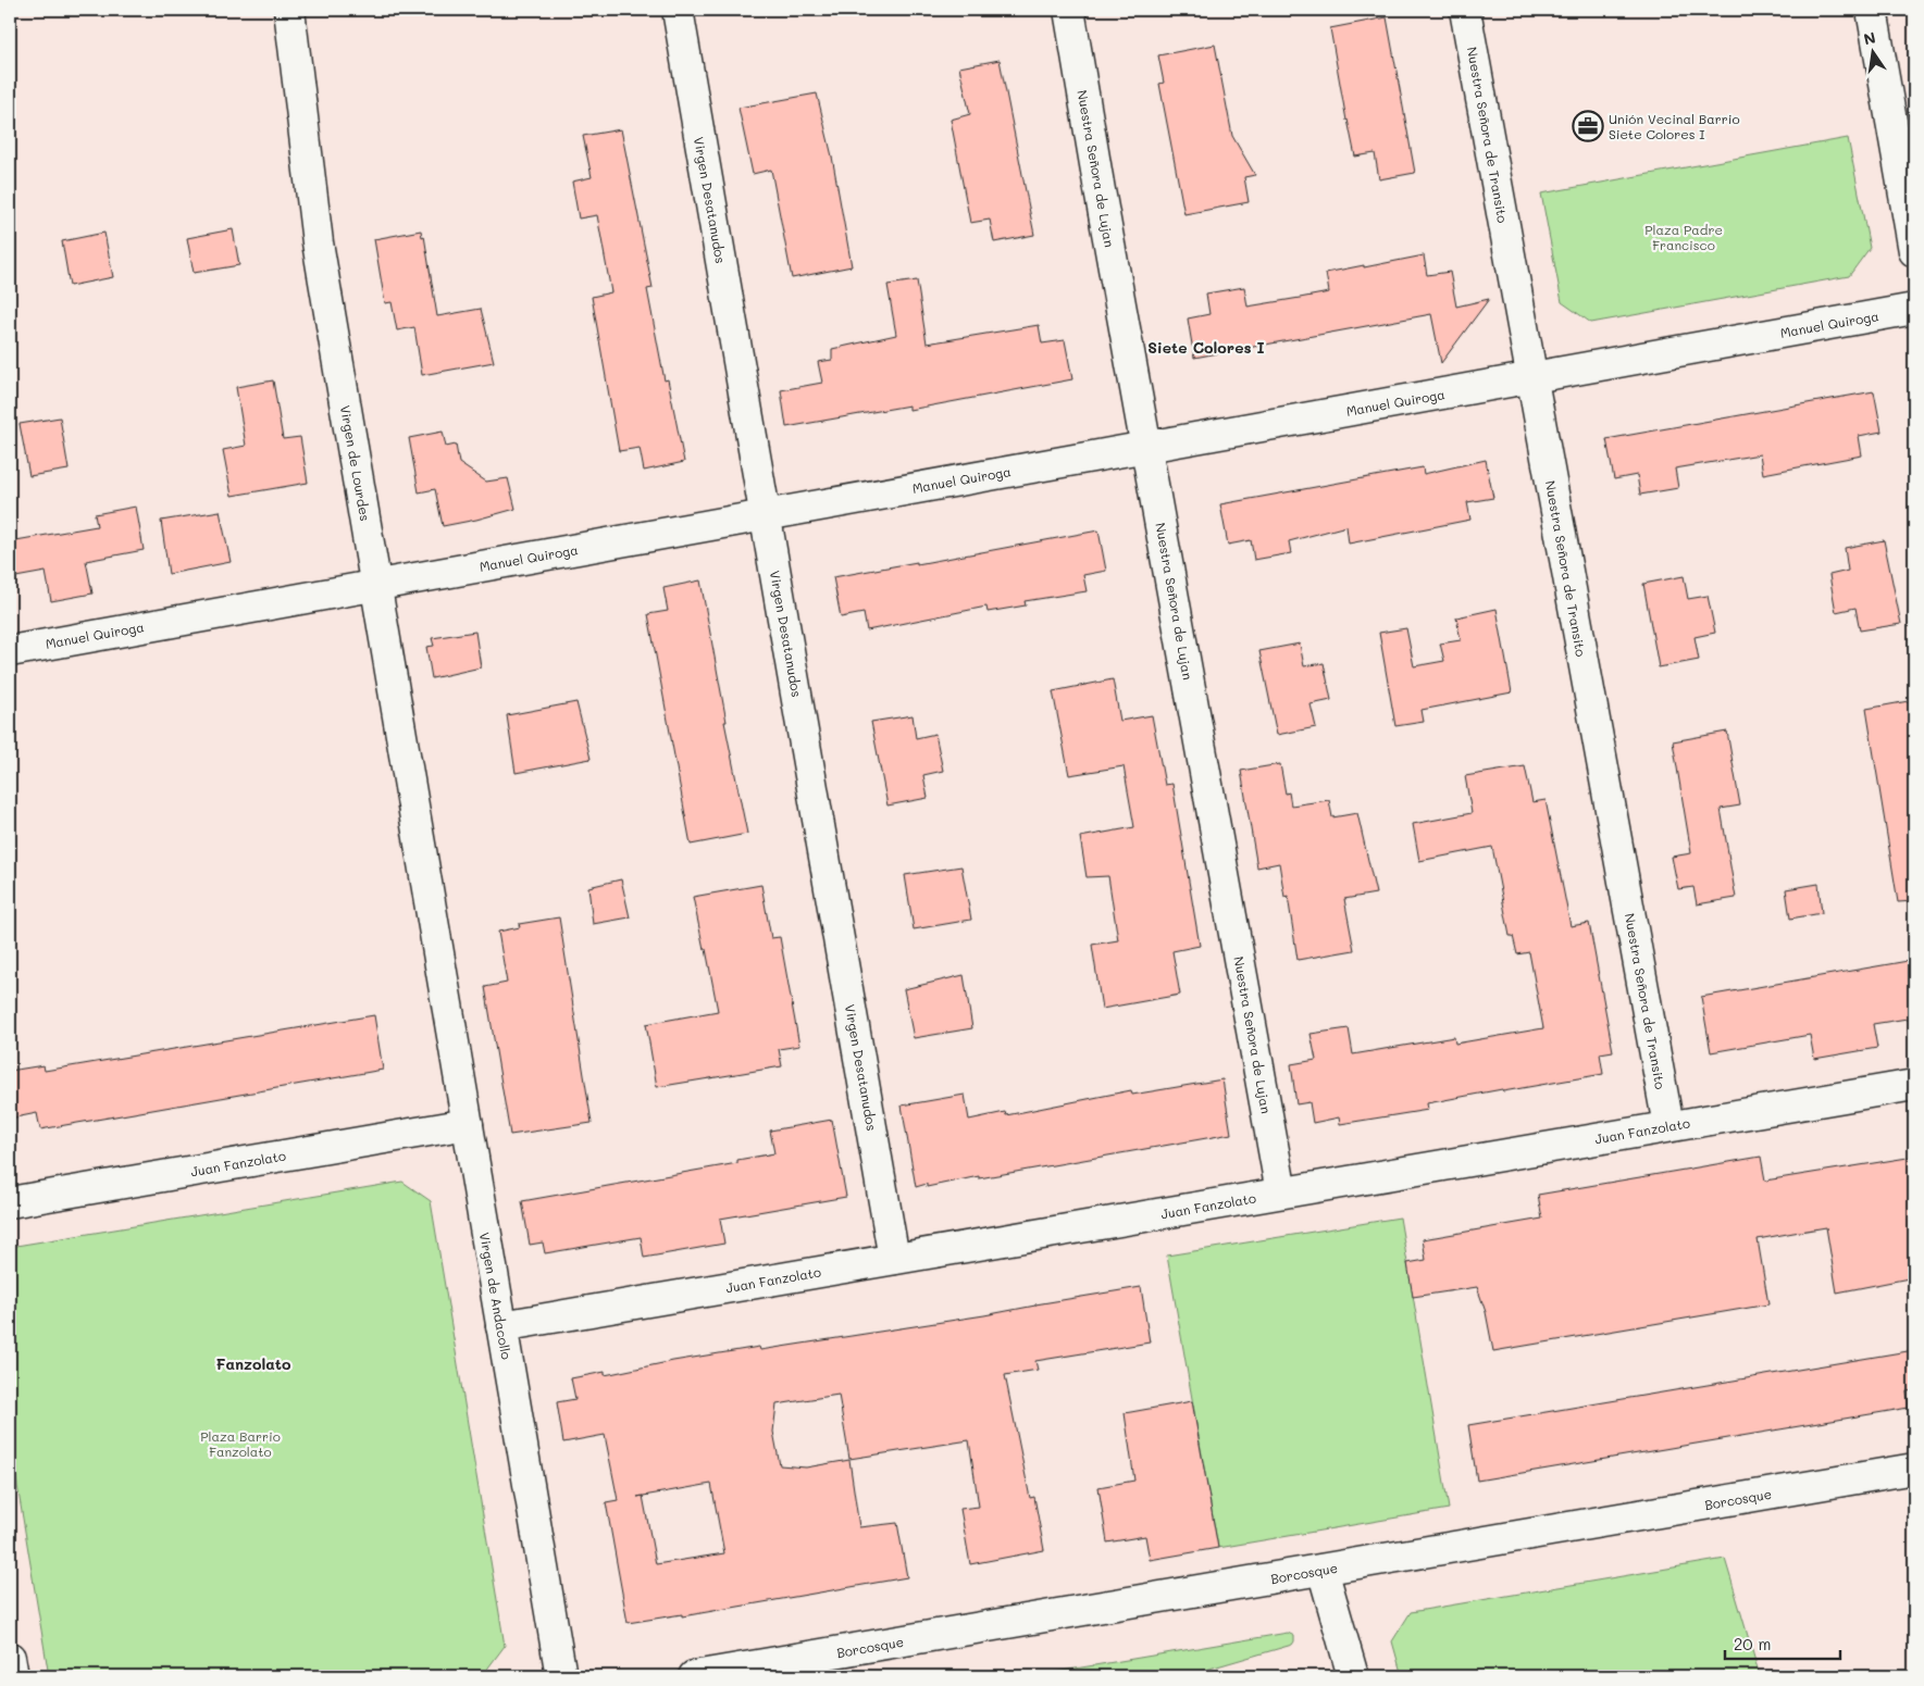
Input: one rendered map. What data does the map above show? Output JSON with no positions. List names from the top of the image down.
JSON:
{
  "streets": {
    "street": [
      "Nuestra Señora de Transito",
      "Nuestra Señora de Lujan",
      "Virgen Desatanudos",
      "Manuel Quiroga",
      "Virgen de Lourdes",
      "Juan Fanzolato",
      "Virgen de Andacollo",
      "Borcosque"
    ]
  },
  "crossings": [
    ["Nuestra Señora de Transito", "Manuel Quiroga"],
    ["Nuestra Señora de Transito", "Juan Fanzolato"],
    ["Nuestra Señora de Lujan", "Manuel Quiroga"],
    ["Nuestra Señora de Lujan", "Juan Fanzolato"],
    ["Virgen Desatanudos", "Manuel Quiroga"],
    ["Virgen Desatanudos", "Juan Fanzolato"],
    ["Manuel Quiroga", "Virgen de Lourdes"],
    ["Virgen de Lourdes", "Virgen de Andacollo"],
    ["Juan Fanzolato", "Virgen de Andacollo"]
  ],
  "districts": ["Siete Colores I", "Fanzolato"],
  "parks": ["Plaza Padre Francisco", "Plaza Barrio Fanzolato"],
  "places": {
    "office": ["Unión Vecinal Barrio Siete Colores I"]
  },
  "scale_bar": "20 m",
  "north": "top"
}
